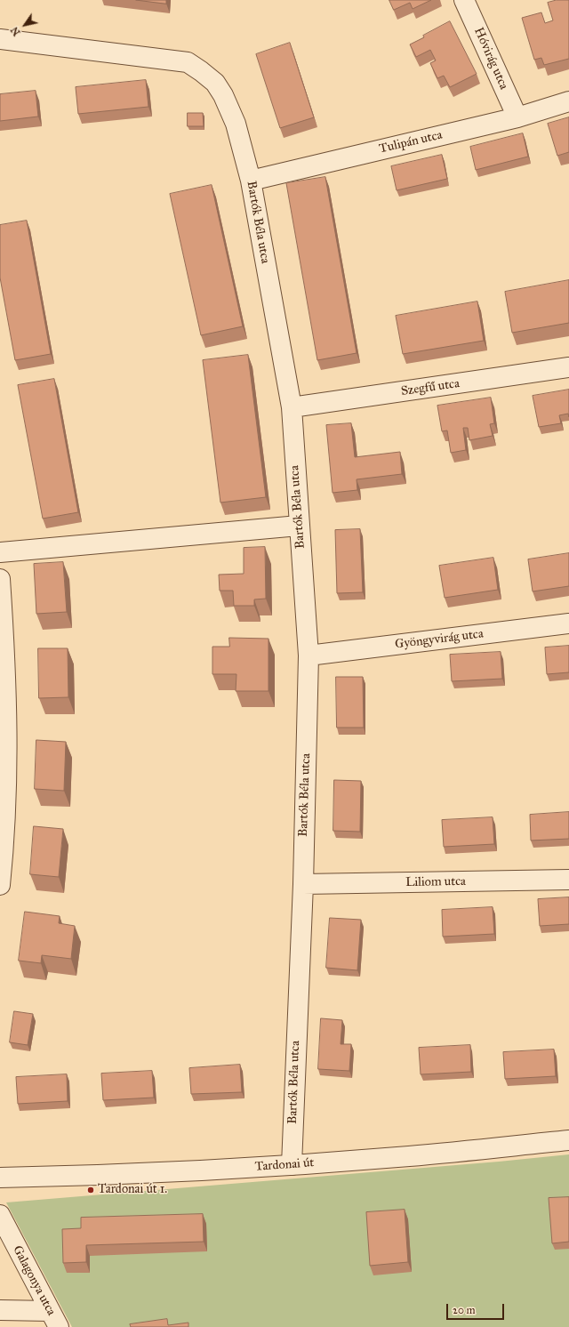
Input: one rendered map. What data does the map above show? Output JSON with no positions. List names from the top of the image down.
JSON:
{
  "streets": {
    "street": [
      "Hóvirág utca",
      "Tulipán utca",
      "Bartók Béla utca",
      "Szegfű utca",
      "Gyöngyvirág utca",
      "Liliom utca",
      "Tardonai út",
      "Galagonya utca"
    ]
  },
  "crossings": [
    ["Hóvirág utca", "Tulipán utca"],
    ["Tulipán utca", "Bartók Béla utca"],
    ["Bartók Béla utca", "Szegfű utca"],
    ["Bartók Béla utca", "Gyöngyvirág utca"],
    ["Bartók Béla utca", "Liliom utca"],
    ["Bartók Béla utca", "Tardonai út"]
  ],
  "places": ["Tardonai út 1."],
  "scale_bar": "20 m",
  "north": "bottom left"
}
